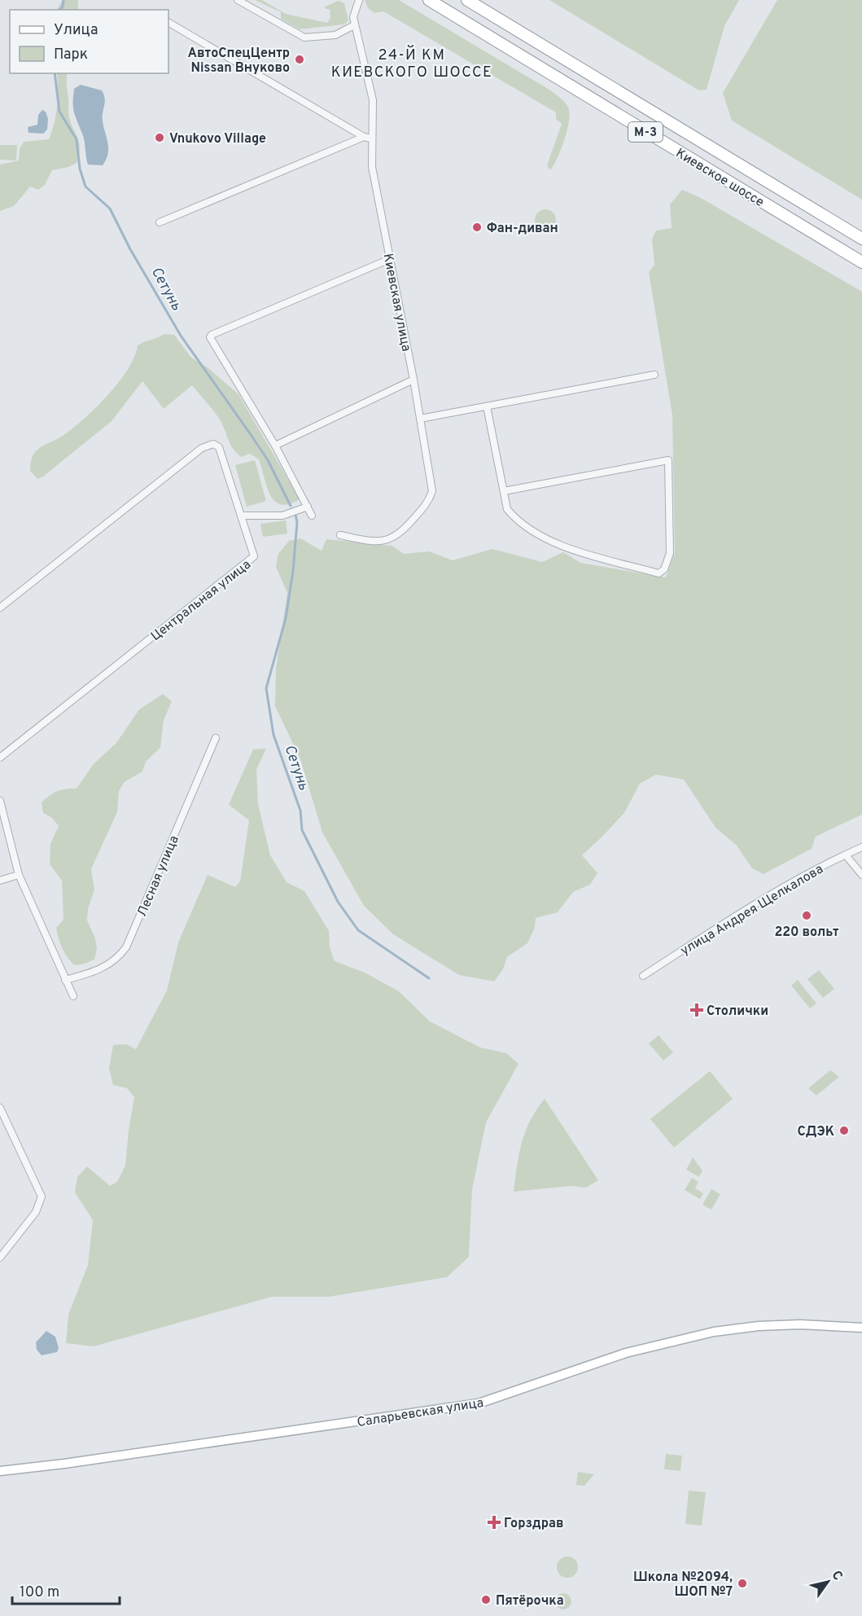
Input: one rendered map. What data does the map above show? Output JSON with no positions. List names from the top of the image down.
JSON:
{
  "streets": {
    "highway": ["М-3", "Киевское шоссе"],
    "street": [
      "Киевская улица",
      "Центральная улица",
      "Лесная улица",
      "улица Андрея Щелкалова",
      "Саларьевская улица"
    ]
  },
  "districts": ["24-Й КМ КИЕВСКОГО ШОССЕ"],
  "water": ["Сетунь"],
  "places": {
    "other": [
      "АвтоСпецЦентр Nissan Внуково",
      "Vnukovo Village",
      "Фан-диван",
      "220 вольт",
      "СДЭК",
      "Школа №2094, ШОП №7",
      "Пятёрочка"
    ],
    "health": ["Столички", "Горздрав"]
  },
  "legend": ["Улица", "Парк"],
  "scale_bar": "100 m",
  "north": "top right"
}
